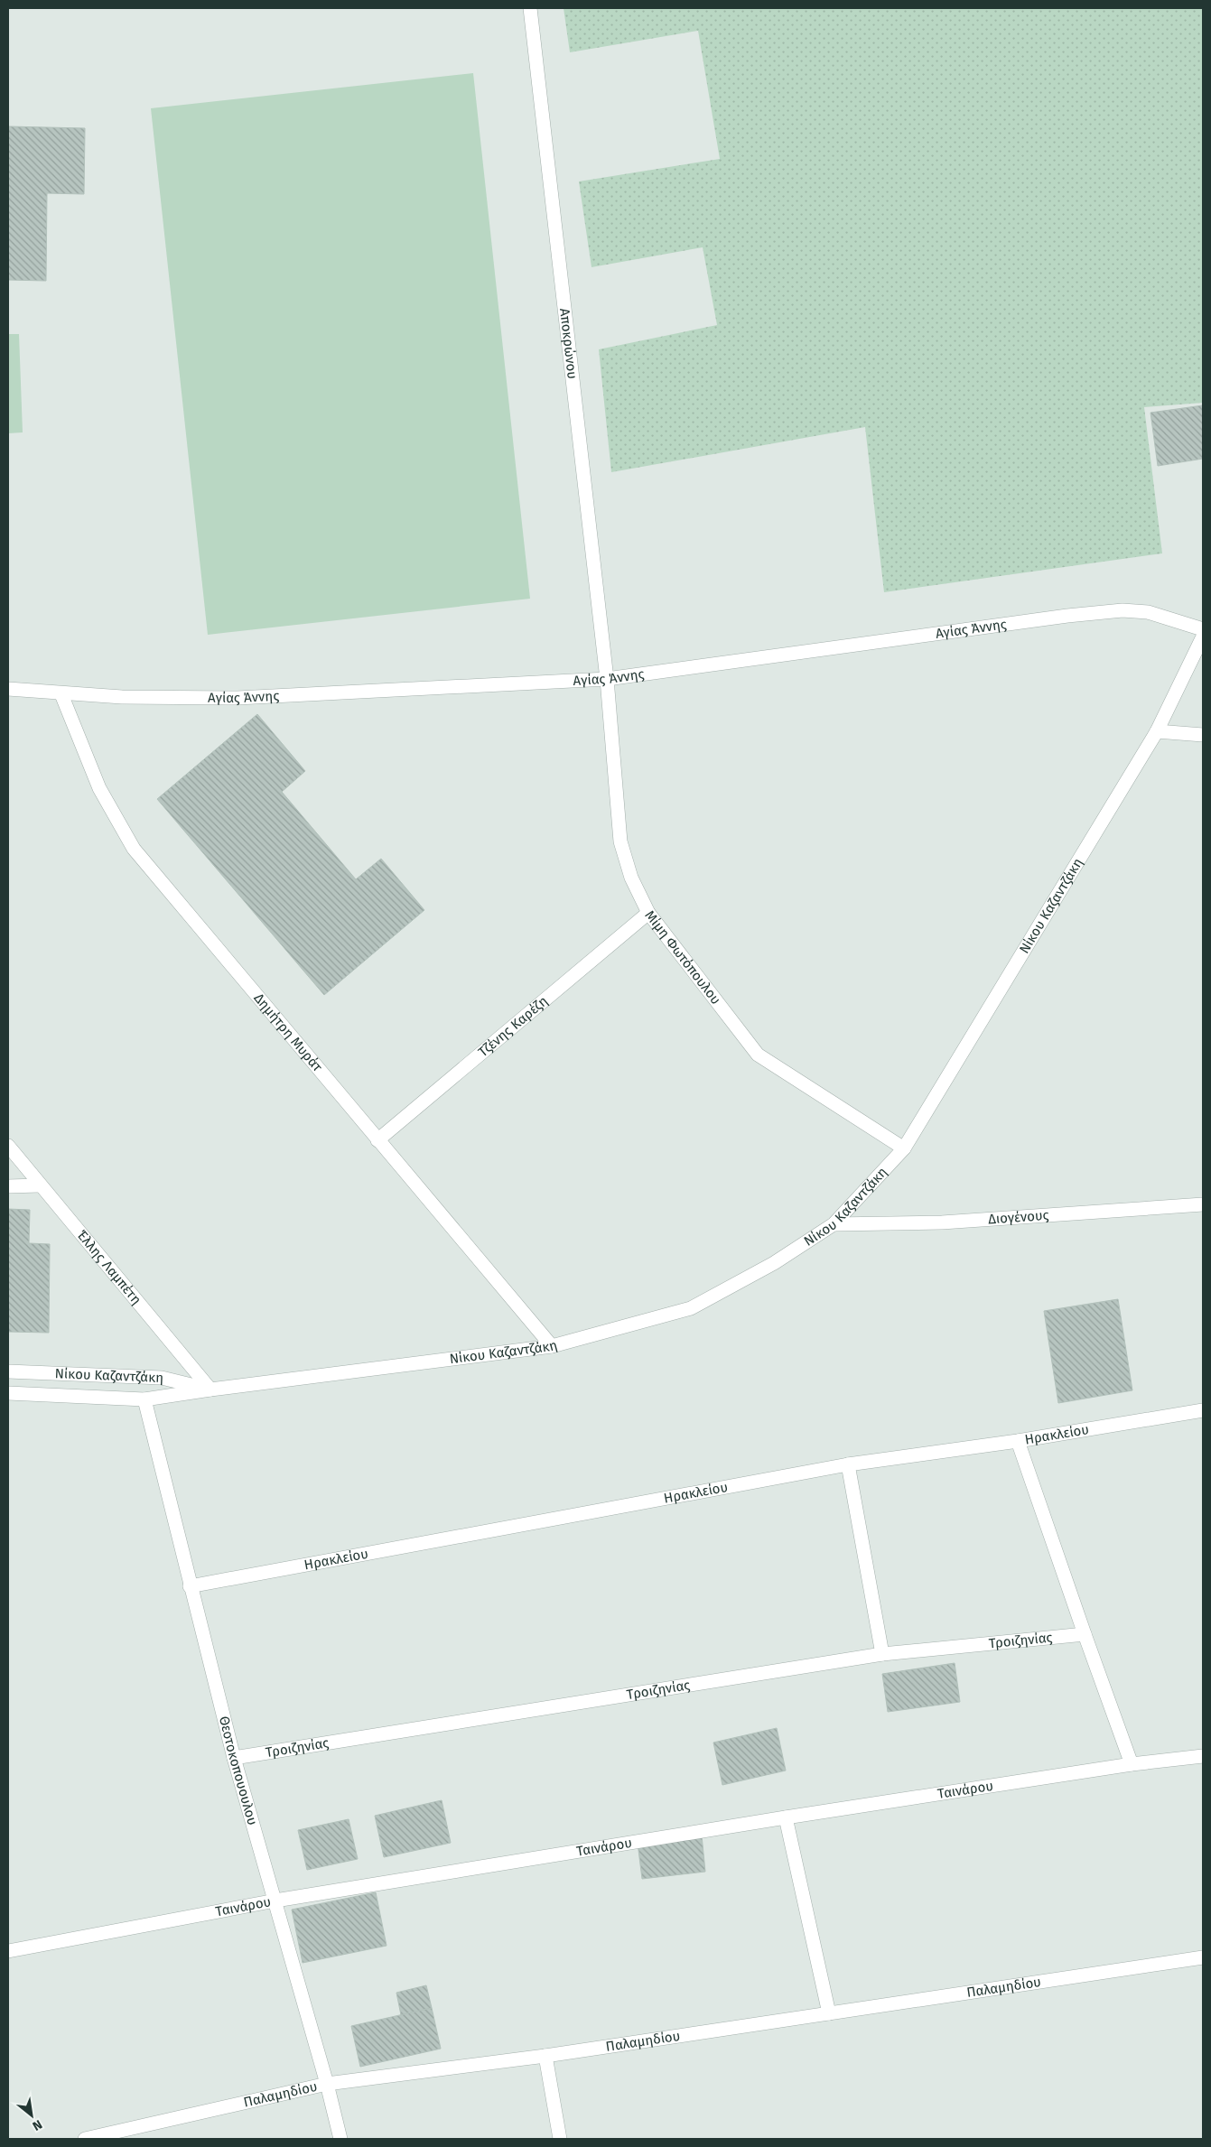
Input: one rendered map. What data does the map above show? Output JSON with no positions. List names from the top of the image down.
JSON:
{
  "streets": {
    "street": [
      "Αποκρώνου",
      "Αγίας Άννης",
      "Νίκου Καζαντζάκη",
      "Μίμη Φωτόπουλου",
      "Τζένης Καρέζη",
      "Δημήτρη Μυράτ",
      "Διογένους",
      "Έλλης Λαμπέτη",
      "Ηρακλείου",
      "Τροιζηνίας",
      "Θεοτοκοπουουλου",
      "Ταινάρου",
      "Παλαμηδίου"
    ]
  },
  "crossings": [
    ["Αποκρώνου", "Αγίας Άννης"],
    ["Αποκρώνου", "Μίμη Φωτόπουλου"],
    ["Αγίας Άννης", "Μίμη Φωτόπουλου"],
    ["Αγίας Άννης", "Δημήτρη Μυράτ"],
    ["Νίκου Καζαντζάκη", "Μίμη Φωτόπουλου"],
    ["Νίκου Καζαντζάκη", "Δημήτρη Μυράτ"],
    ["Νίκου Καζαντζάκη", "Διογένους"],
    ["Νίκου Καζαντζάκη", "Έλλης Λαμπέτη"],
    ["Νίκου Καζαντζάκη", "Θεοτοκοπουουλου"],
    ["Μίμη Φωτόπουλου", "Τζένης Καρέζη"],
    ["Τζένης Καρέζη", "Δημήτρη Μυράτ"],
    ["Ηρακλείου", "Θεοτοκοπουουλου"],
    ["Τροιζηνίας", "Θεοτοκοπουουλου"],
    ["Θεοτοκοπουουλου", "Ταινάρου"],
    ["Θεοτοκοπουουλου", "Παλαμηδίου"]
  ],
  "north": "bottom right"
}
